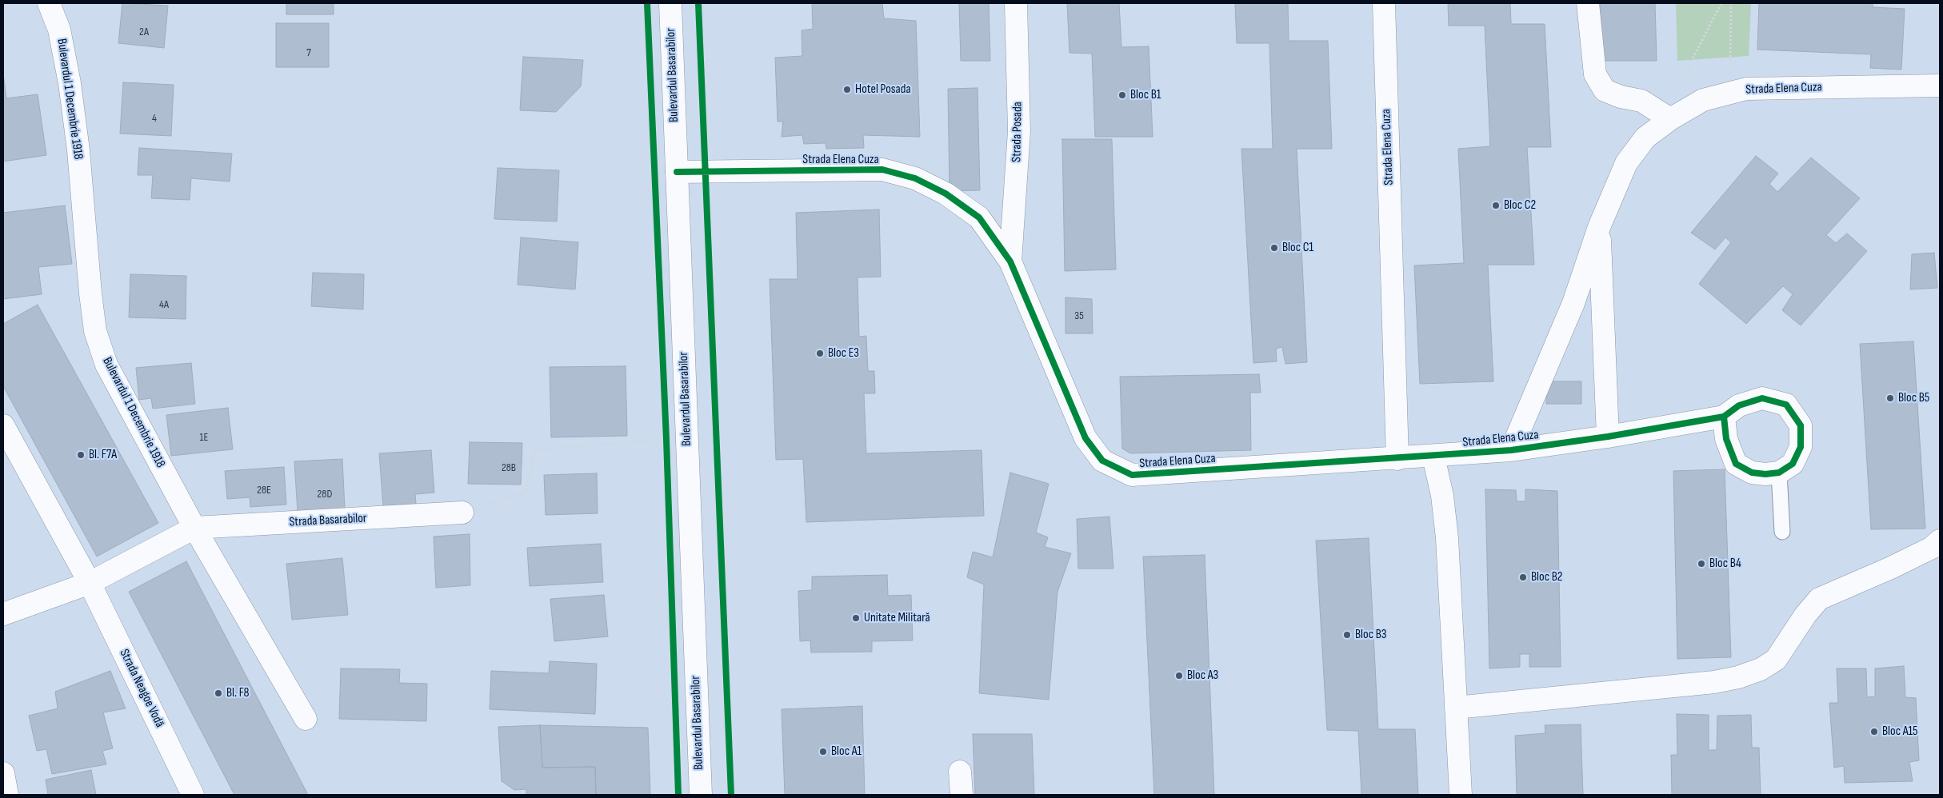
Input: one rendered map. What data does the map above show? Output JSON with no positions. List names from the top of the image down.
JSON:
{
  "streets": {
    "street": [
      "Bulevardul Basarabilor",
      "Strada Elena Cuza",
      "Bulevardul 1 Decembrie 1918",
      "Strada Posada",
      "Strada Basarabilor",
      "Strada Neagoe Vodă"
    ]
  },
  "crossings": [
    ["Bulevardul Basarabilor", "Strada Elena Cuza"],
    ["Strada Elena Cuza", "Strada Posada"],
    ["Bulevardul 1 Decembrie 1918", "Strada Basarabilor"]
  ],
  "places": [
    "Hotel Posada",
    "Bloc B1",
    "Bloc C2",
    "Bloc C1",
    "Bloc E3",
    "Bloc B5",
    "Bl. F7A",
    "Bloc B4",
    "Bloc B2",
    "Unitate Militară",
    "Bloc B3",
    "Bloc A3",
    "Bl. F8",
    "Bloc A15",
    "Bloc A1"
  ],
  "house_numbers": [
    "2A",
    "7",
    "4",
    "4A",
    "35",
    "1E",
    "28B",
    "28E",
    "28D"
  ]
}
